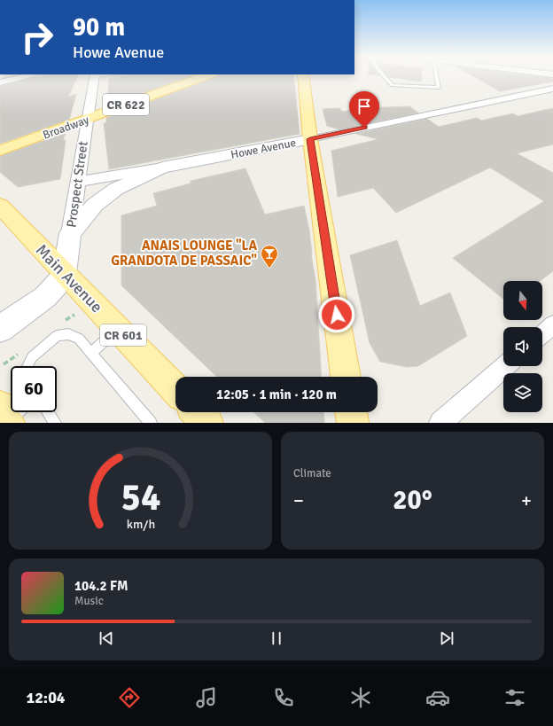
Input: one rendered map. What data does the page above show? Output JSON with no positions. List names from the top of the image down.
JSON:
{
  "streets": {
    "main road": [
      "CR 622",
      "Broadway",
      "Howe Avenue",
      "Prospect Street",
      "Main Avenue",
      "CR 601"
    ]
  },
  "crossings": [
    ["Broadway", "Prospect Street"],
    ["Howe Avenue", "Prospect Street"],
    ["Prospect Street", "Main Avenue"]
  ],
  "places": {
    "bar": ["ANAIS LOUNGE \"LA GRANDOTA DE PASSAIC\""]
  },
  "north": "bottom",
  "page": {
    "turn": ["90 m", "Howe Avenue"],
    "limit": "60",
    "trip": "12:05 · 1 min · 120 m",
    "tile": "Climate",
    "heat": ["−", "20°", "+"],
    "song": ["104.2 FM", "Music"],
    "tabs": "12:04",
    "gauge": ["54", "km/h"]
  }
}
